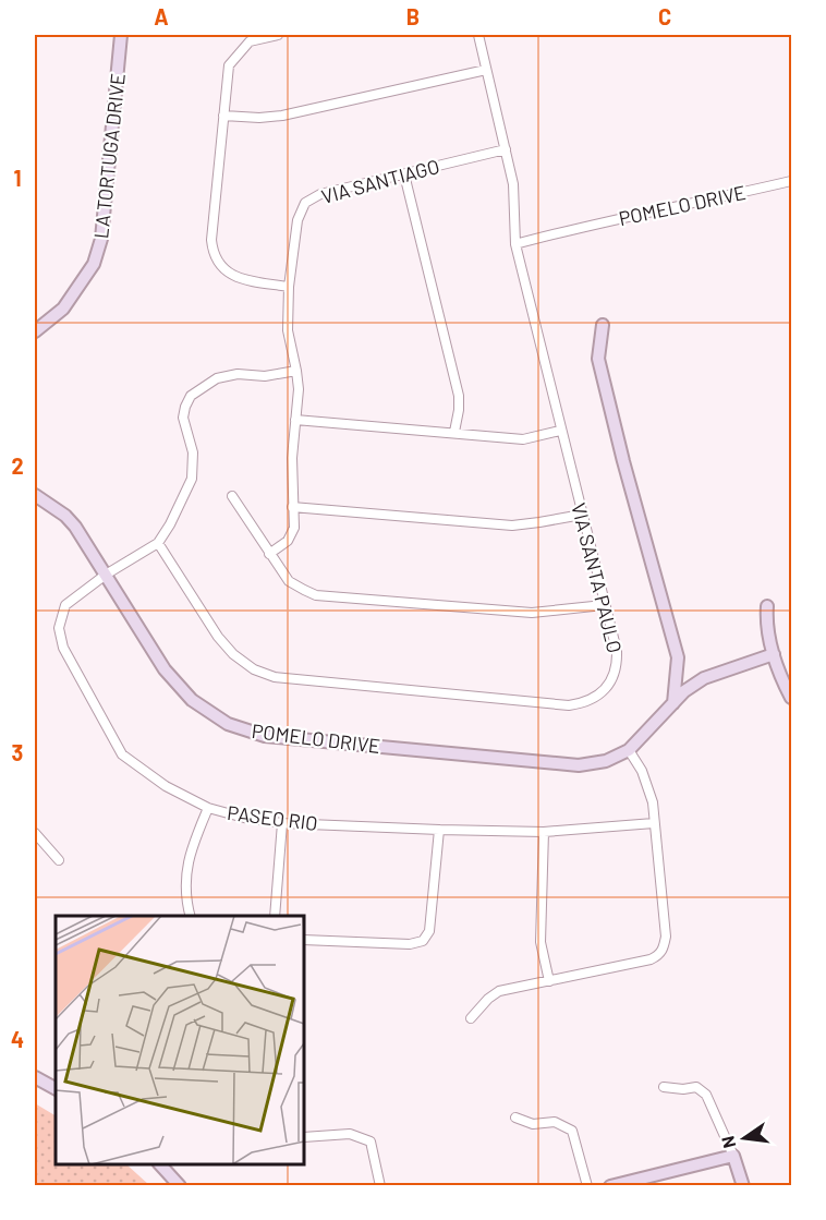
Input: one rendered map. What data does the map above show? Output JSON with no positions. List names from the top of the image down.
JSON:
{
  "streets": {
    "street": [
      "LA TORTUGA DRIVE",
      "VIA SANTIAGO",
      "POMELO DRIVE",
      "VIA SANTA PAULO",
      "PASEO RIO"
    ]
  },
  "crossings": [
    ["VIA SANTIAGO", "VIA SANTA PAULO"],
    ["POMELO DRIVE", "VIA SANTA PAULO"],
    ["POMELO DRIVE", "PASEO RIO"],
    ["VIA SANTA PAULO", "PASEO RIO"]
  ],
  "north": "left",
  "grid": {
    "columns": ["A", "B", "C"],
    "rows": [
      "1",
      "2",
      "3",
      "4"
    ]
  }
}
